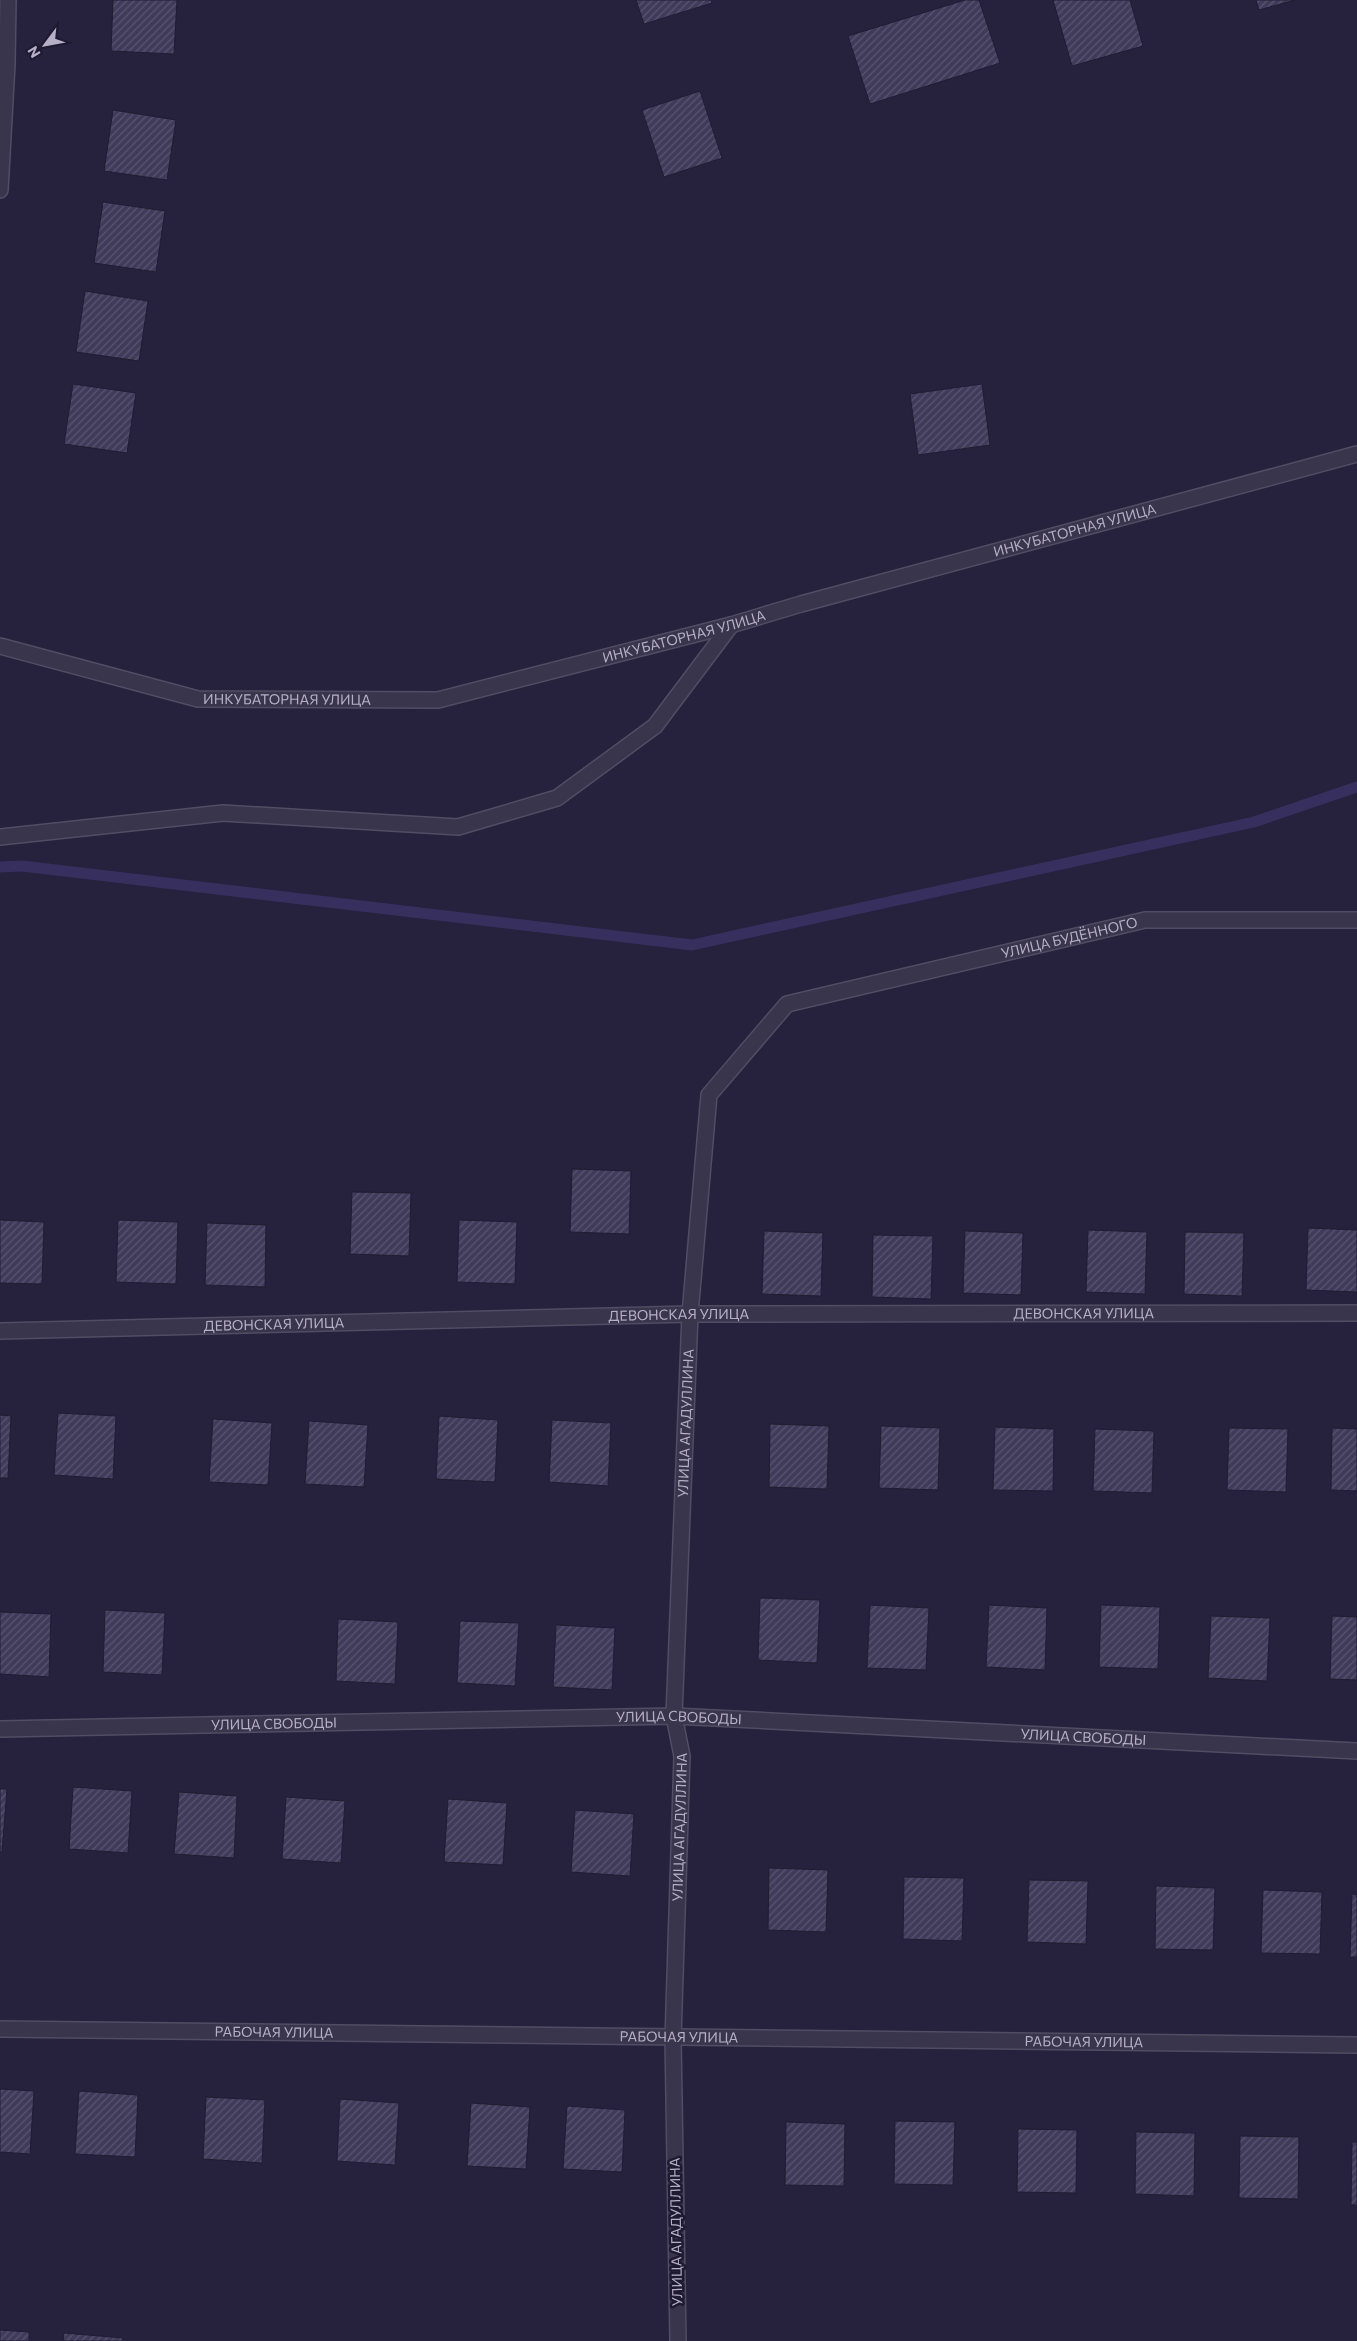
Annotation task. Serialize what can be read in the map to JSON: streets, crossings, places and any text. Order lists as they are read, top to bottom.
{
  "streets": {
    "street": [
      "ИНКУБАТОРНАЯ УЛИЦА",
      "УЛИЦА БУДЁННОГО",
      "ДЕВОНСКАЯ УЛИЦА",
      "УЛИЦА АГАДУЛЛИНА",
      "УЛИЦА СВОБОДЫ",
      "РАБОЧАЯ УЛИЦА"
    ]
  },
  "crossings": [
    ["УЛИЦА БУДЁННОГО", "УЛИЦА АГАДУЛЛИНА"],
    ["ДЕВОНСКАЯ УЛИЦА", "УЛИЦА АГАДУЛЛИНА"],
    ["УЛИЦА АГАДУЛЛИНА", "УЛИЦА СВОБОДЫ"],
    ["УЛИЦА АГАДУЛЛИНА", "РАБОЧАЯ УЛИЦА"]
  ],
  "north": "bottom left"
}
